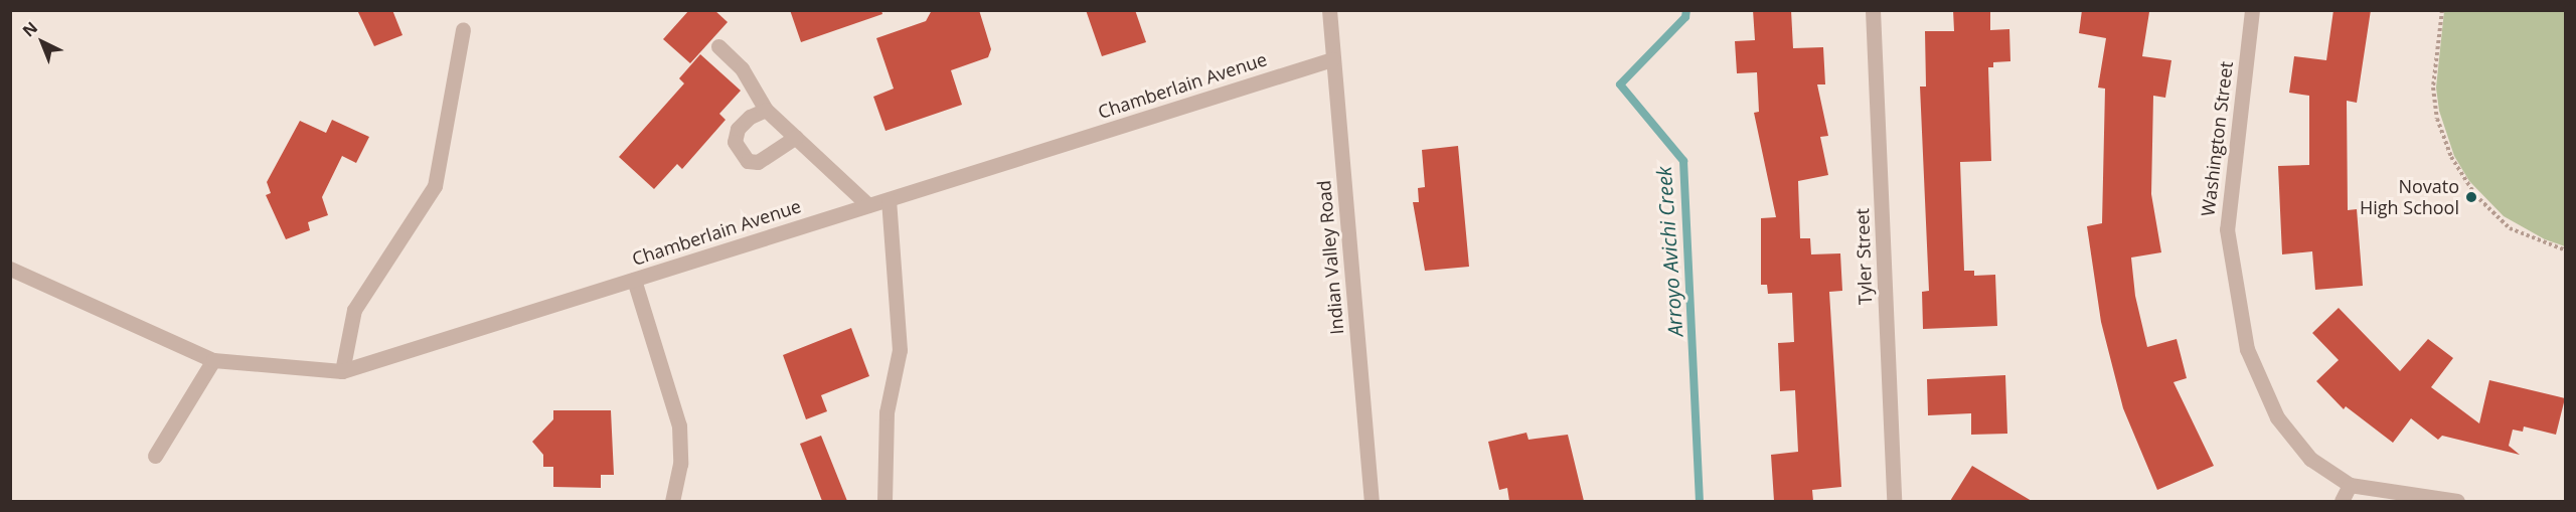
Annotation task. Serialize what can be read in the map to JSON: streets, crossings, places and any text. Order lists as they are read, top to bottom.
{
  "streets": {
    "street": [
      "Chamberlain Avenue",
      "Washington Street",
      "Tyler Street",
      "Indian Valley Road"
    ]
  },
  "crossings": [
    ["Chamberlain Avenue", "Indian Valley Road"]
  ],
  "water": ["Arroyo Avichi Creek"],
  "places": ["Novato High School"],
  "north": "top left"
}
